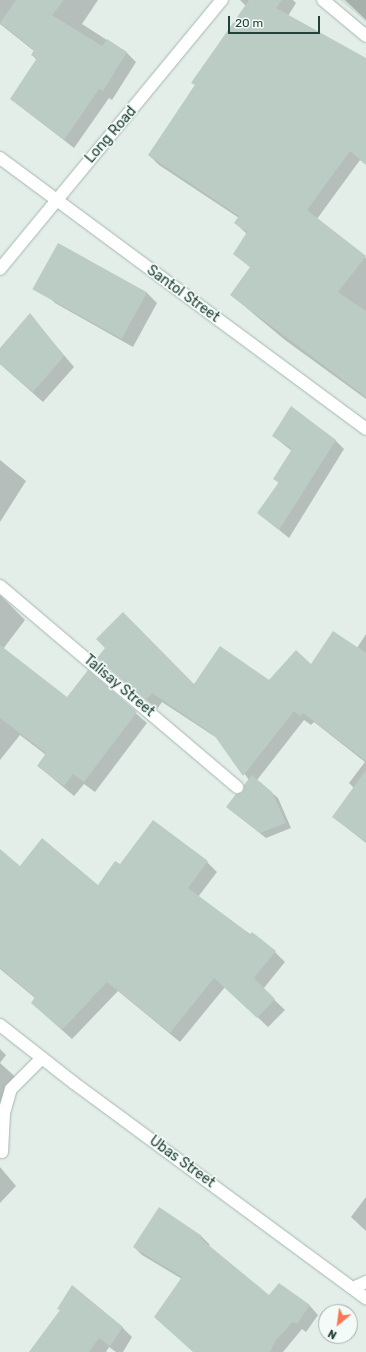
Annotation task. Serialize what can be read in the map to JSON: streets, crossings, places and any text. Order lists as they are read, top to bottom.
{
  "streets": {
    "street": [
      "Long Road",
      "Santol Street",
      "Talisay Street",
      "Ubas Street"
    ]
  },
  "crossings": [
    ["Long Road", "Santol Street"]
  ],
  "scale_bar": "20 m",
  "north": "bottom left"
}
